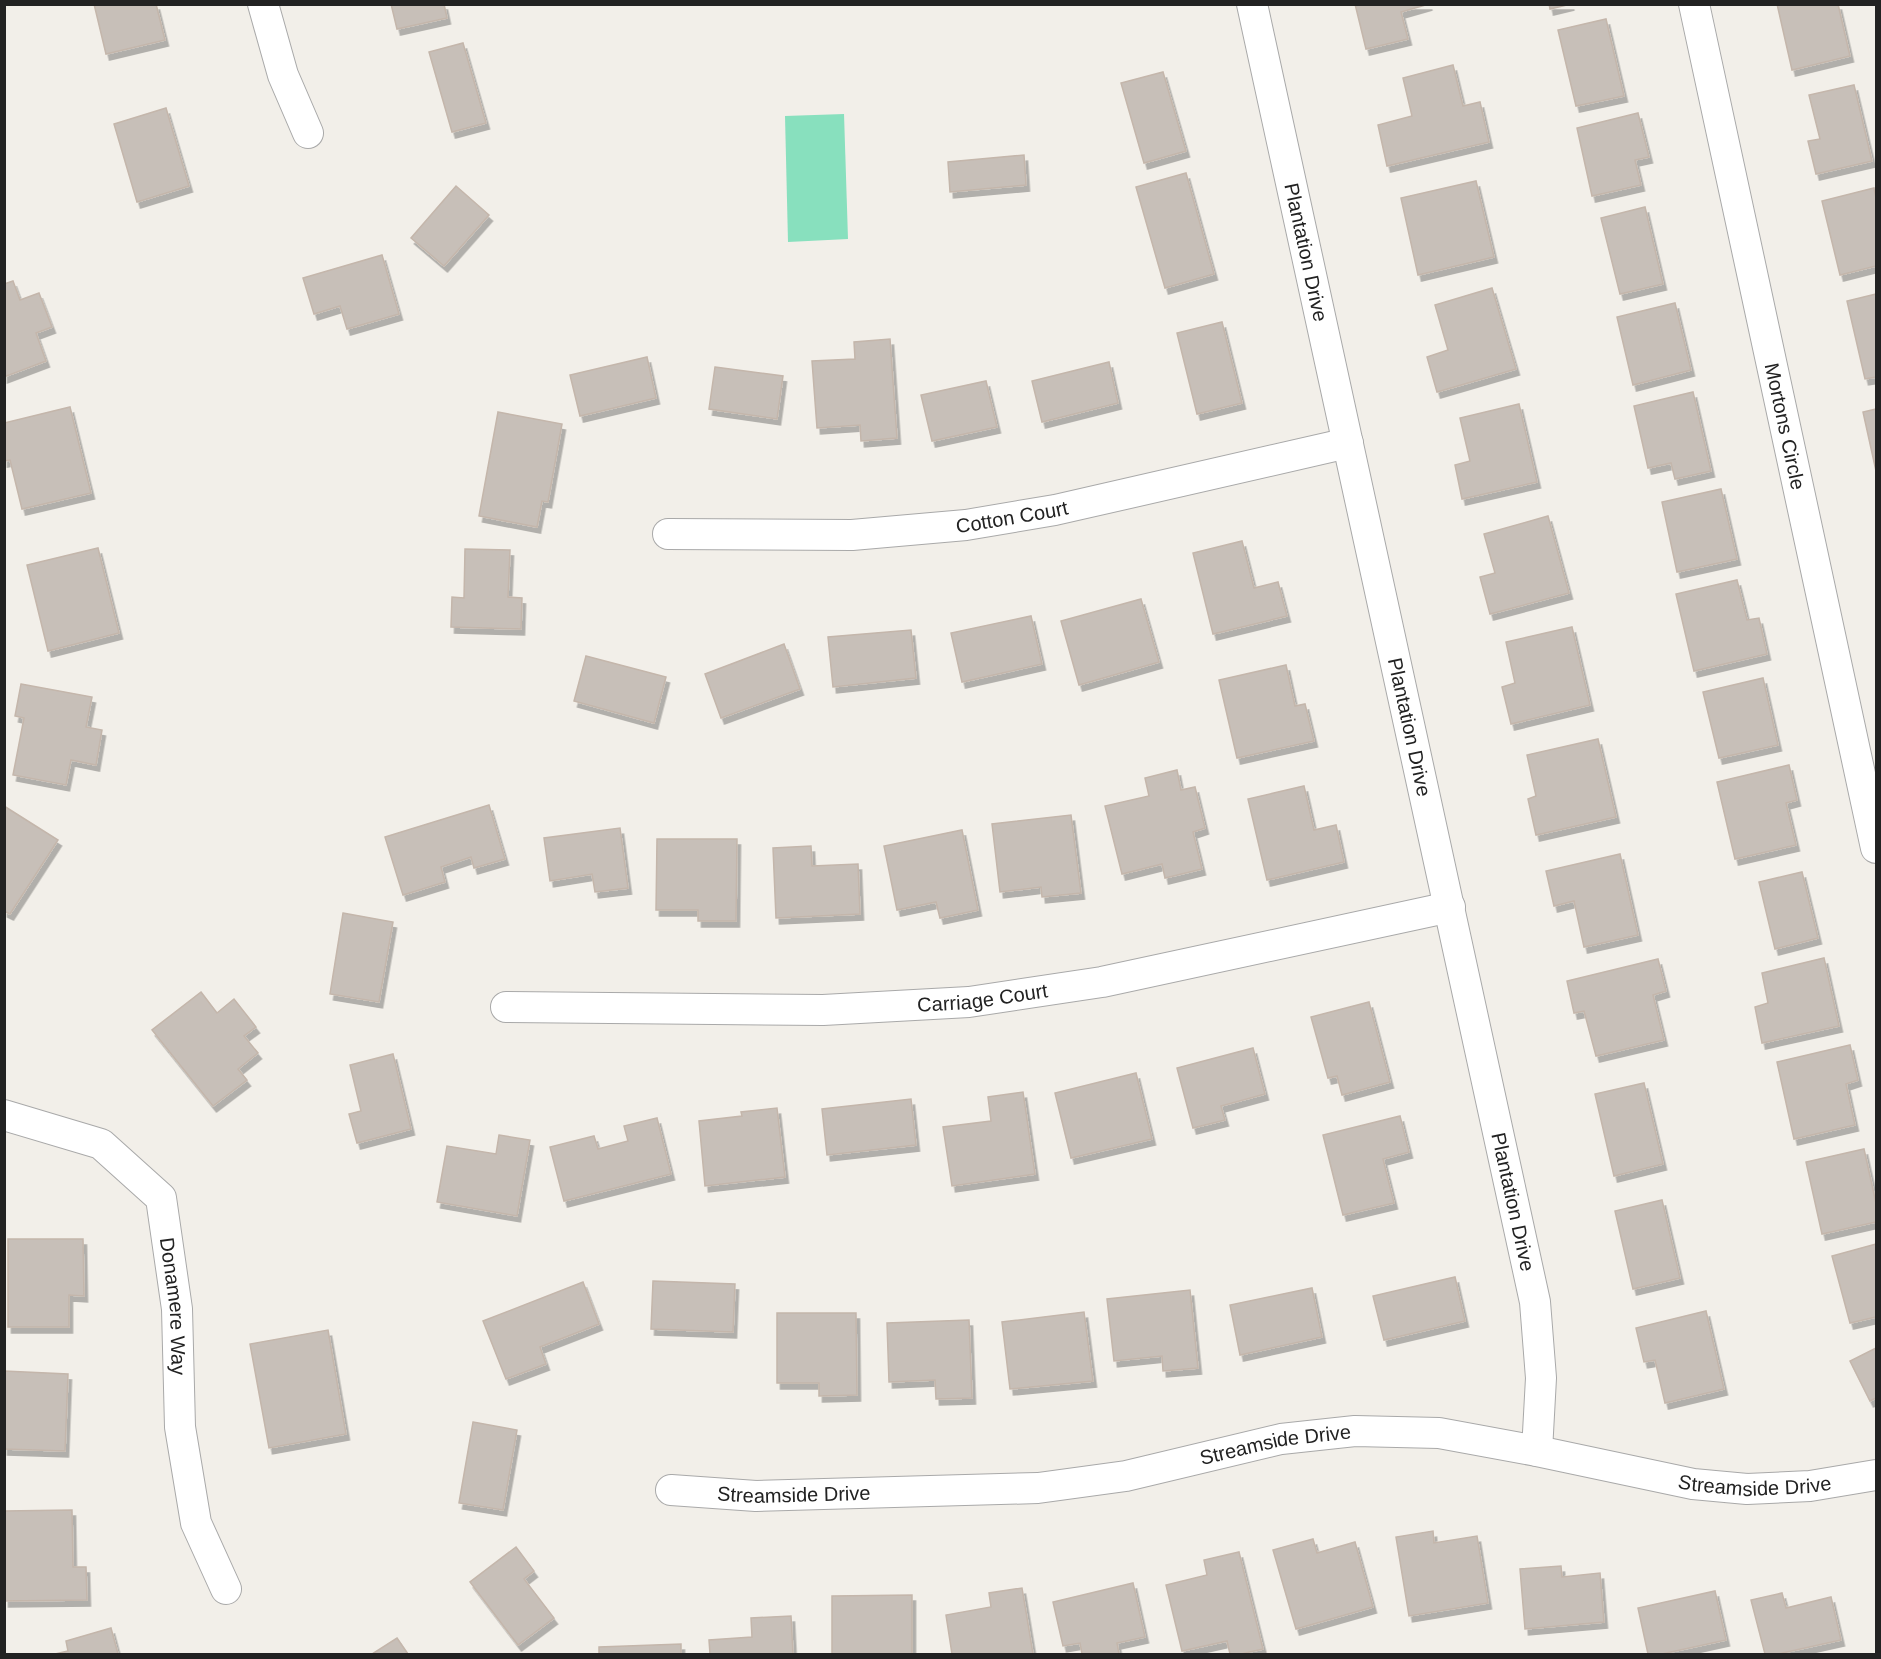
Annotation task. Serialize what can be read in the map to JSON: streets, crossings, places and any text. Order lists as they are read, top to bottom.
{
  "streets": {
    "street": [
      "Plantation Drive",
      "Mortons Circle",
      "Cotton Court",
      "Carriage Court",
      "Donamere Way",
      "Streamside Drive"
    ]
  },
  "crossings": [
    ["Plantation Drive", "Cotton Court"],
    ["Plantation Drive", "Carriage Court"],
    ["Plantation Drive", "Streamside Drive"]
  ]
}
